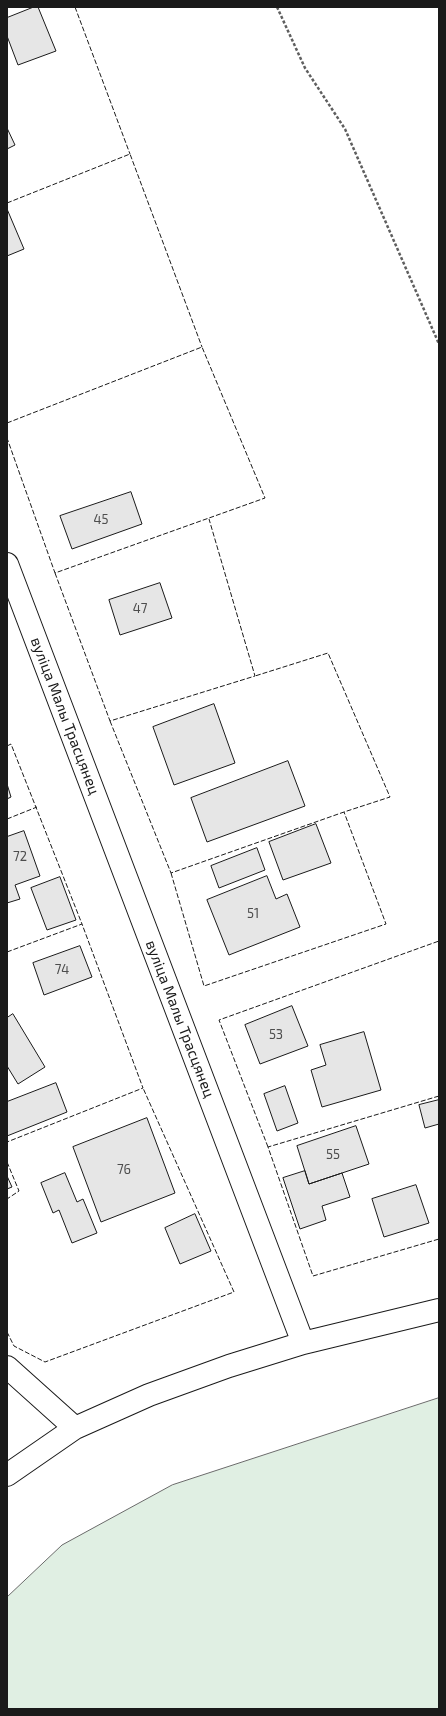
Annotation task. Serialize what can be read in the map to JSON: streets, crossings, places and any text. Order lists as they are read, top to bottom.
{
  "streets": {
    "street": ["вуліца Малы Трасцянец"]
  },
  "house_numbers": [
    "45",
    "47",
    "72",
    "51",
    "74",
    "53",
    "55",
    "76"
  ]
}
